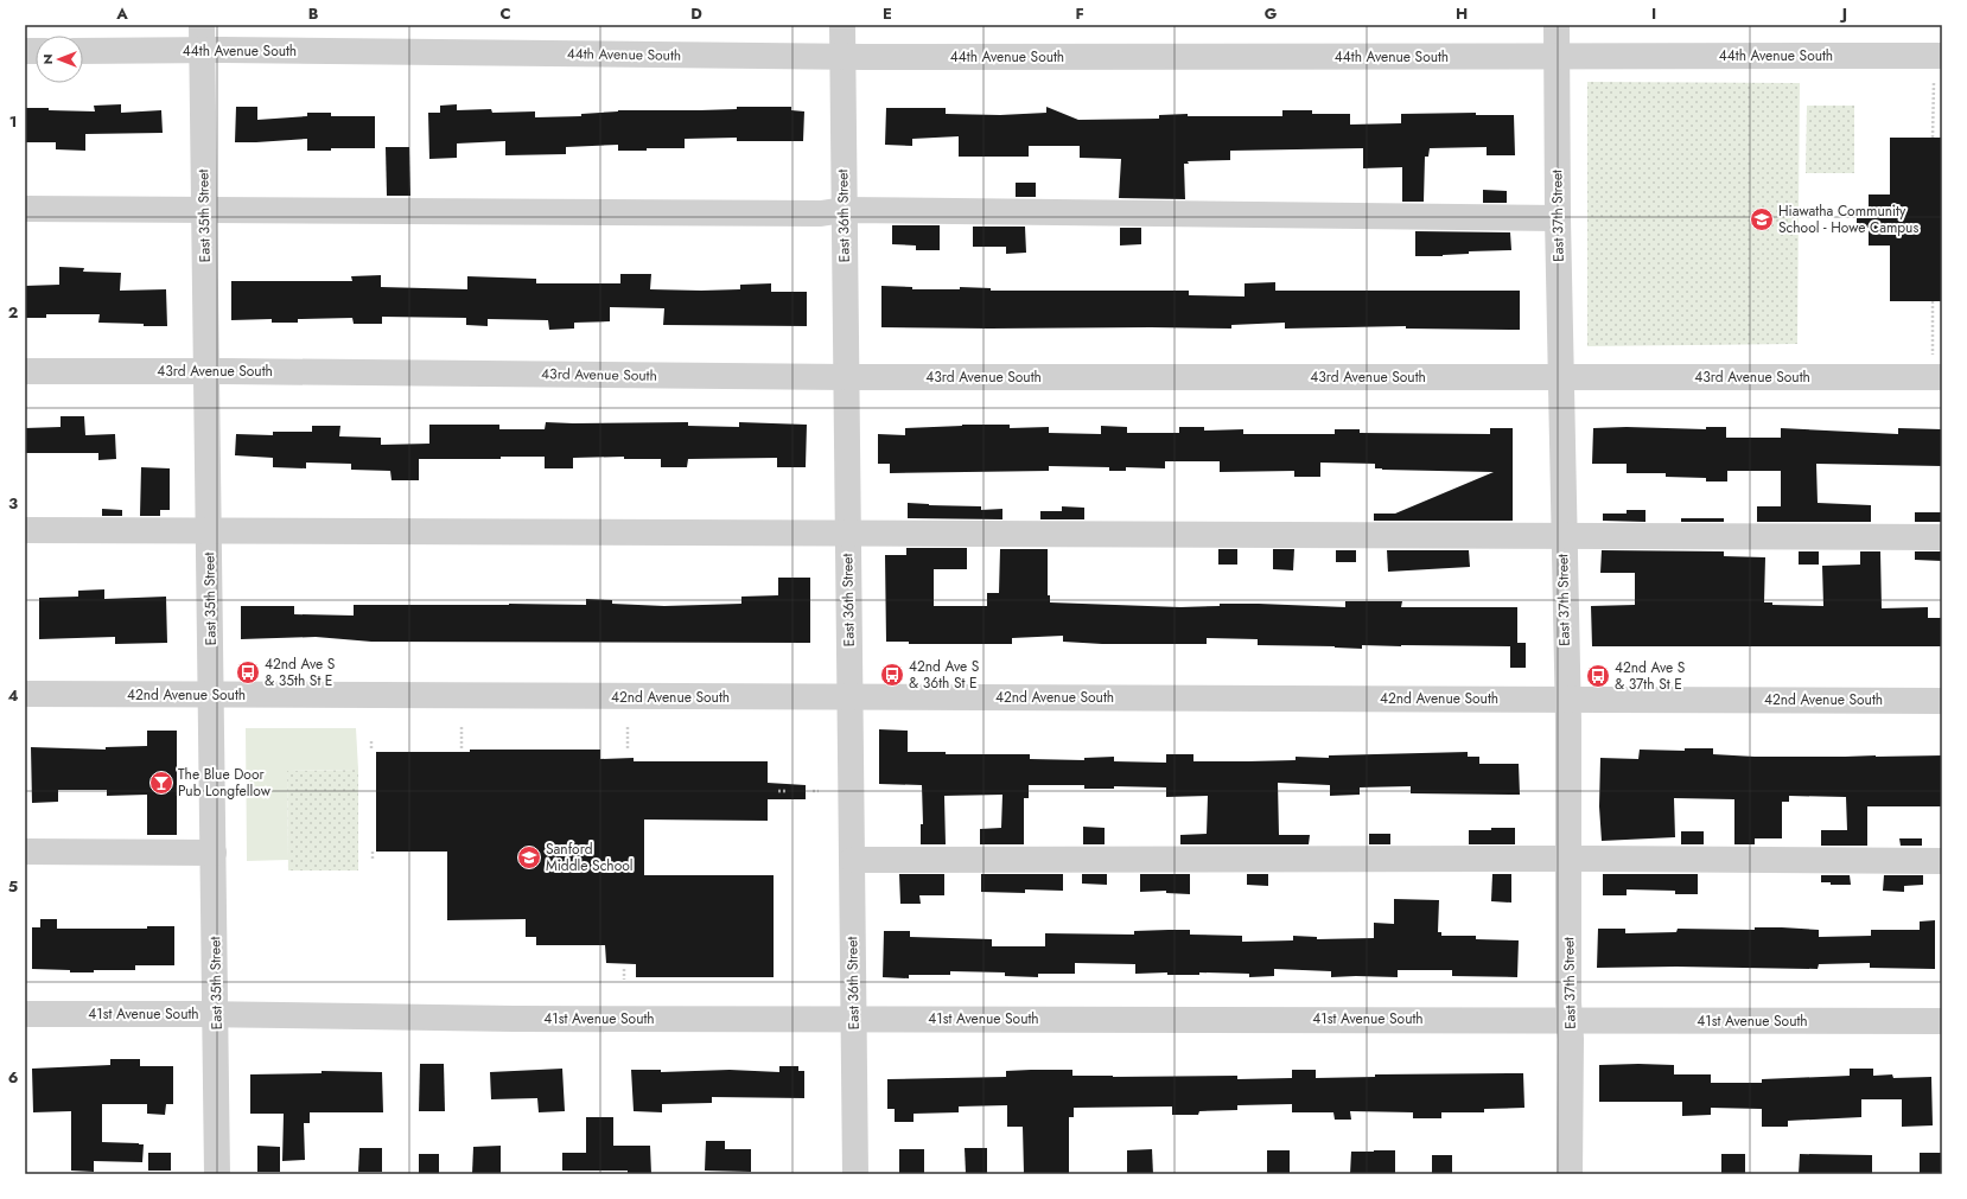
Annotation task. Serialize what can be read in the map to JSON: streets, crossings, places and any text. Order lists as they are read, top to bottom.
{
  "streets": {
    "street": [
      "44th Avenue South",
      "East 35th Street",
      "East 36th Street",
      "East 37th Street",
      "43rd Avenue South",
      "42nd Avenue South",
      "41st Avenue South"
    ]
  },
  "crossings": [
    ["44th Avenue South", "East 35th Street"],
    ["44th Avenue South", "East 36th Street"],
    ["44th Avenue South", "East 37th Street"],
    ["East 35th Street", "43rd Avenue South"],
    ["East 35th Street", "42nd Avenue South"],
    ["East 35th Street", "41st Avenue South"],
    ["East 36th Street", "43rd Avenue South"],
    ["East 36th Street", "42nd Avenue South"],
    ["East 36th Street", "41st Avenue South"],
    ["East 37th Street", "43rd Avenue South"],
    ["East 37th Street", "42nd Avenue South"],
    ["East 37th Street", "41st Avenue South"]
  ],
  "places": {
    "school or university": ["Hiawatha Community School - Howe Campus", "Sanford Middle School"],
    "bus stop": ["42nd Ave S & 35th St E", "42nd Ave S & 36th St E", "42nd Ave S & 37th St E"],
    "bar": ["The Blue Door Pub Longfellow"]
  },
  "north": "left",
  "grid": {
    "columns": [
      "A",
      "B",
      "C",
      "D",
      "E",
      "F",
      "G",
      "H",
      "I",
      "J"
    ],
    "rows": [
      "1",
      "2",
      "3",
      "4",
      "5",
      "6"
    ]
  }
}
